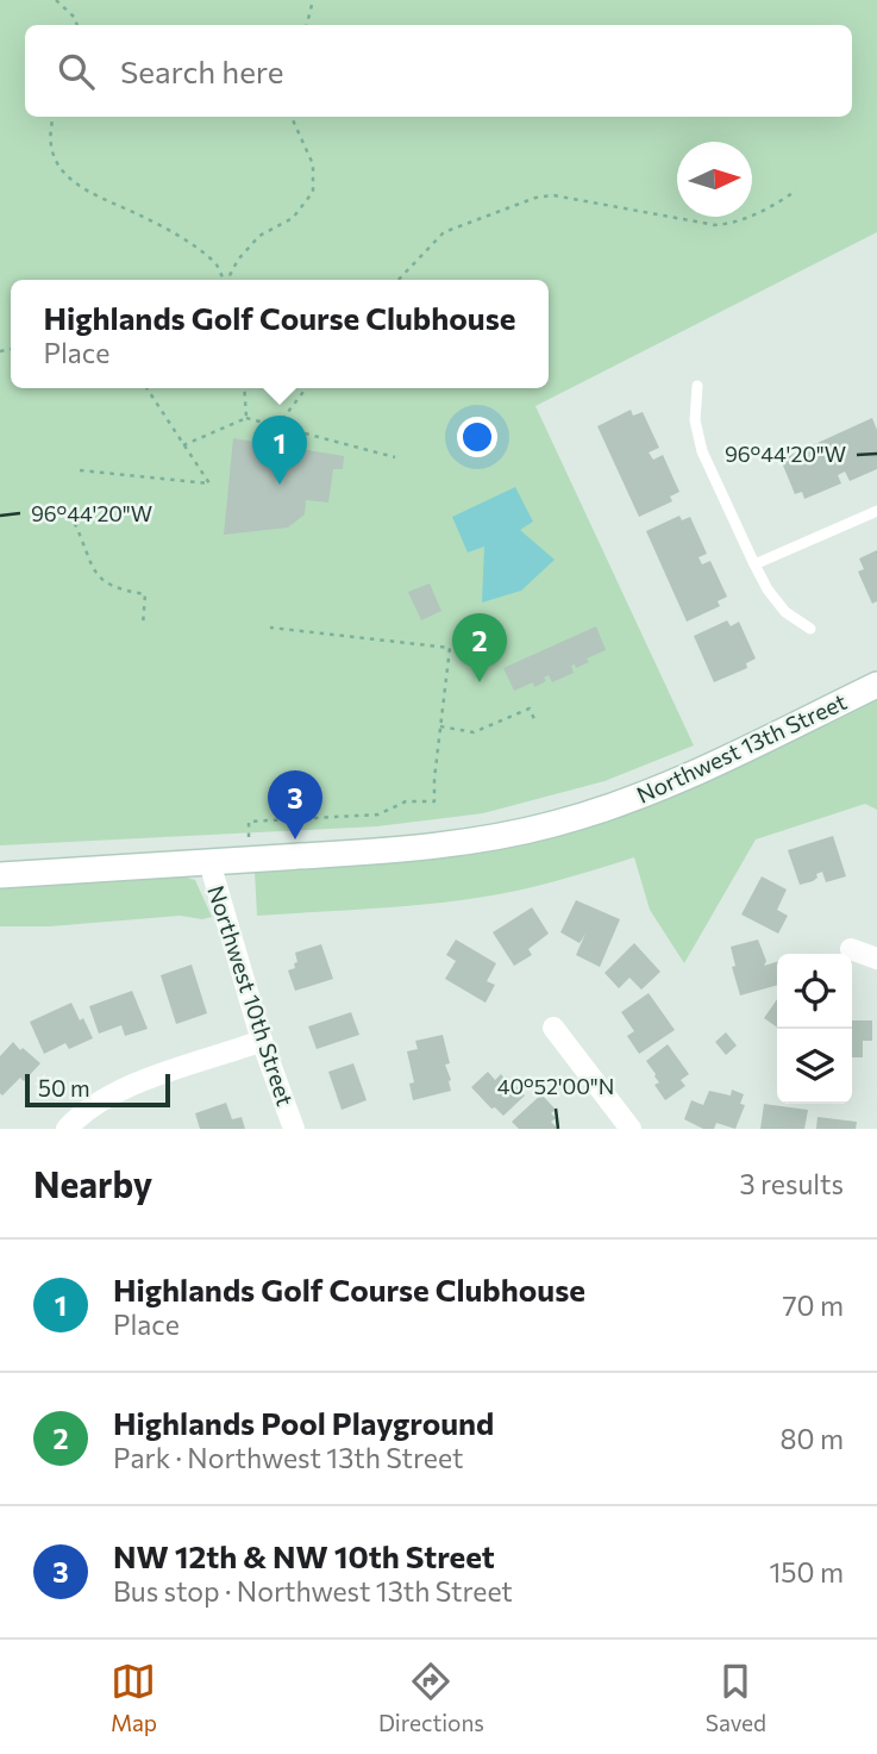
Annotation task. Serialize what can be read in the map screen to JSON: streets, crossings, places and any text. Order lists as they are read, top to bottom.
{
  "streets": {
    "main road": ["Northwest 13th Street"],
    "street": ["Northwest 10th Street"]
  },
  "crossings": [
    ["Northwest 13th Street", "Northwest 10th Street"]
  ],
  "scale_bar": "50 m",
  "north": "right",
  "page": {
    "search": "Search here",
    "popup": ["Highlands Golf Course Clubhouse", "Place"],
    "pins": ["1", "2", "3"],
    "scale": "50 m",
    "heading": ["Nearby", "3 results"],
    "list": [
      {
        "mark": "1",
        "name": "Highlands Golf Course Clubhouse",
        "note": "Place",
        "value": "70 m"
      },
      {
        "mark": "2",
        "name": "Highlands Pool Playground",
        "note": "Park · Northwest 13th Street",
        "value": "80 m"
      },
      {
        "mark": "3",
        "name": "NW 12th & NW 10th Street",
        "note": "Bus stop · Northwest 13th Street",
        "value": "150 m"
      }
    ],
    "nav": ["Map", "Directions", "Saved"]
  },
  "coordinates": ["96°44'20\"W", "40°52'00\"N"]
}
